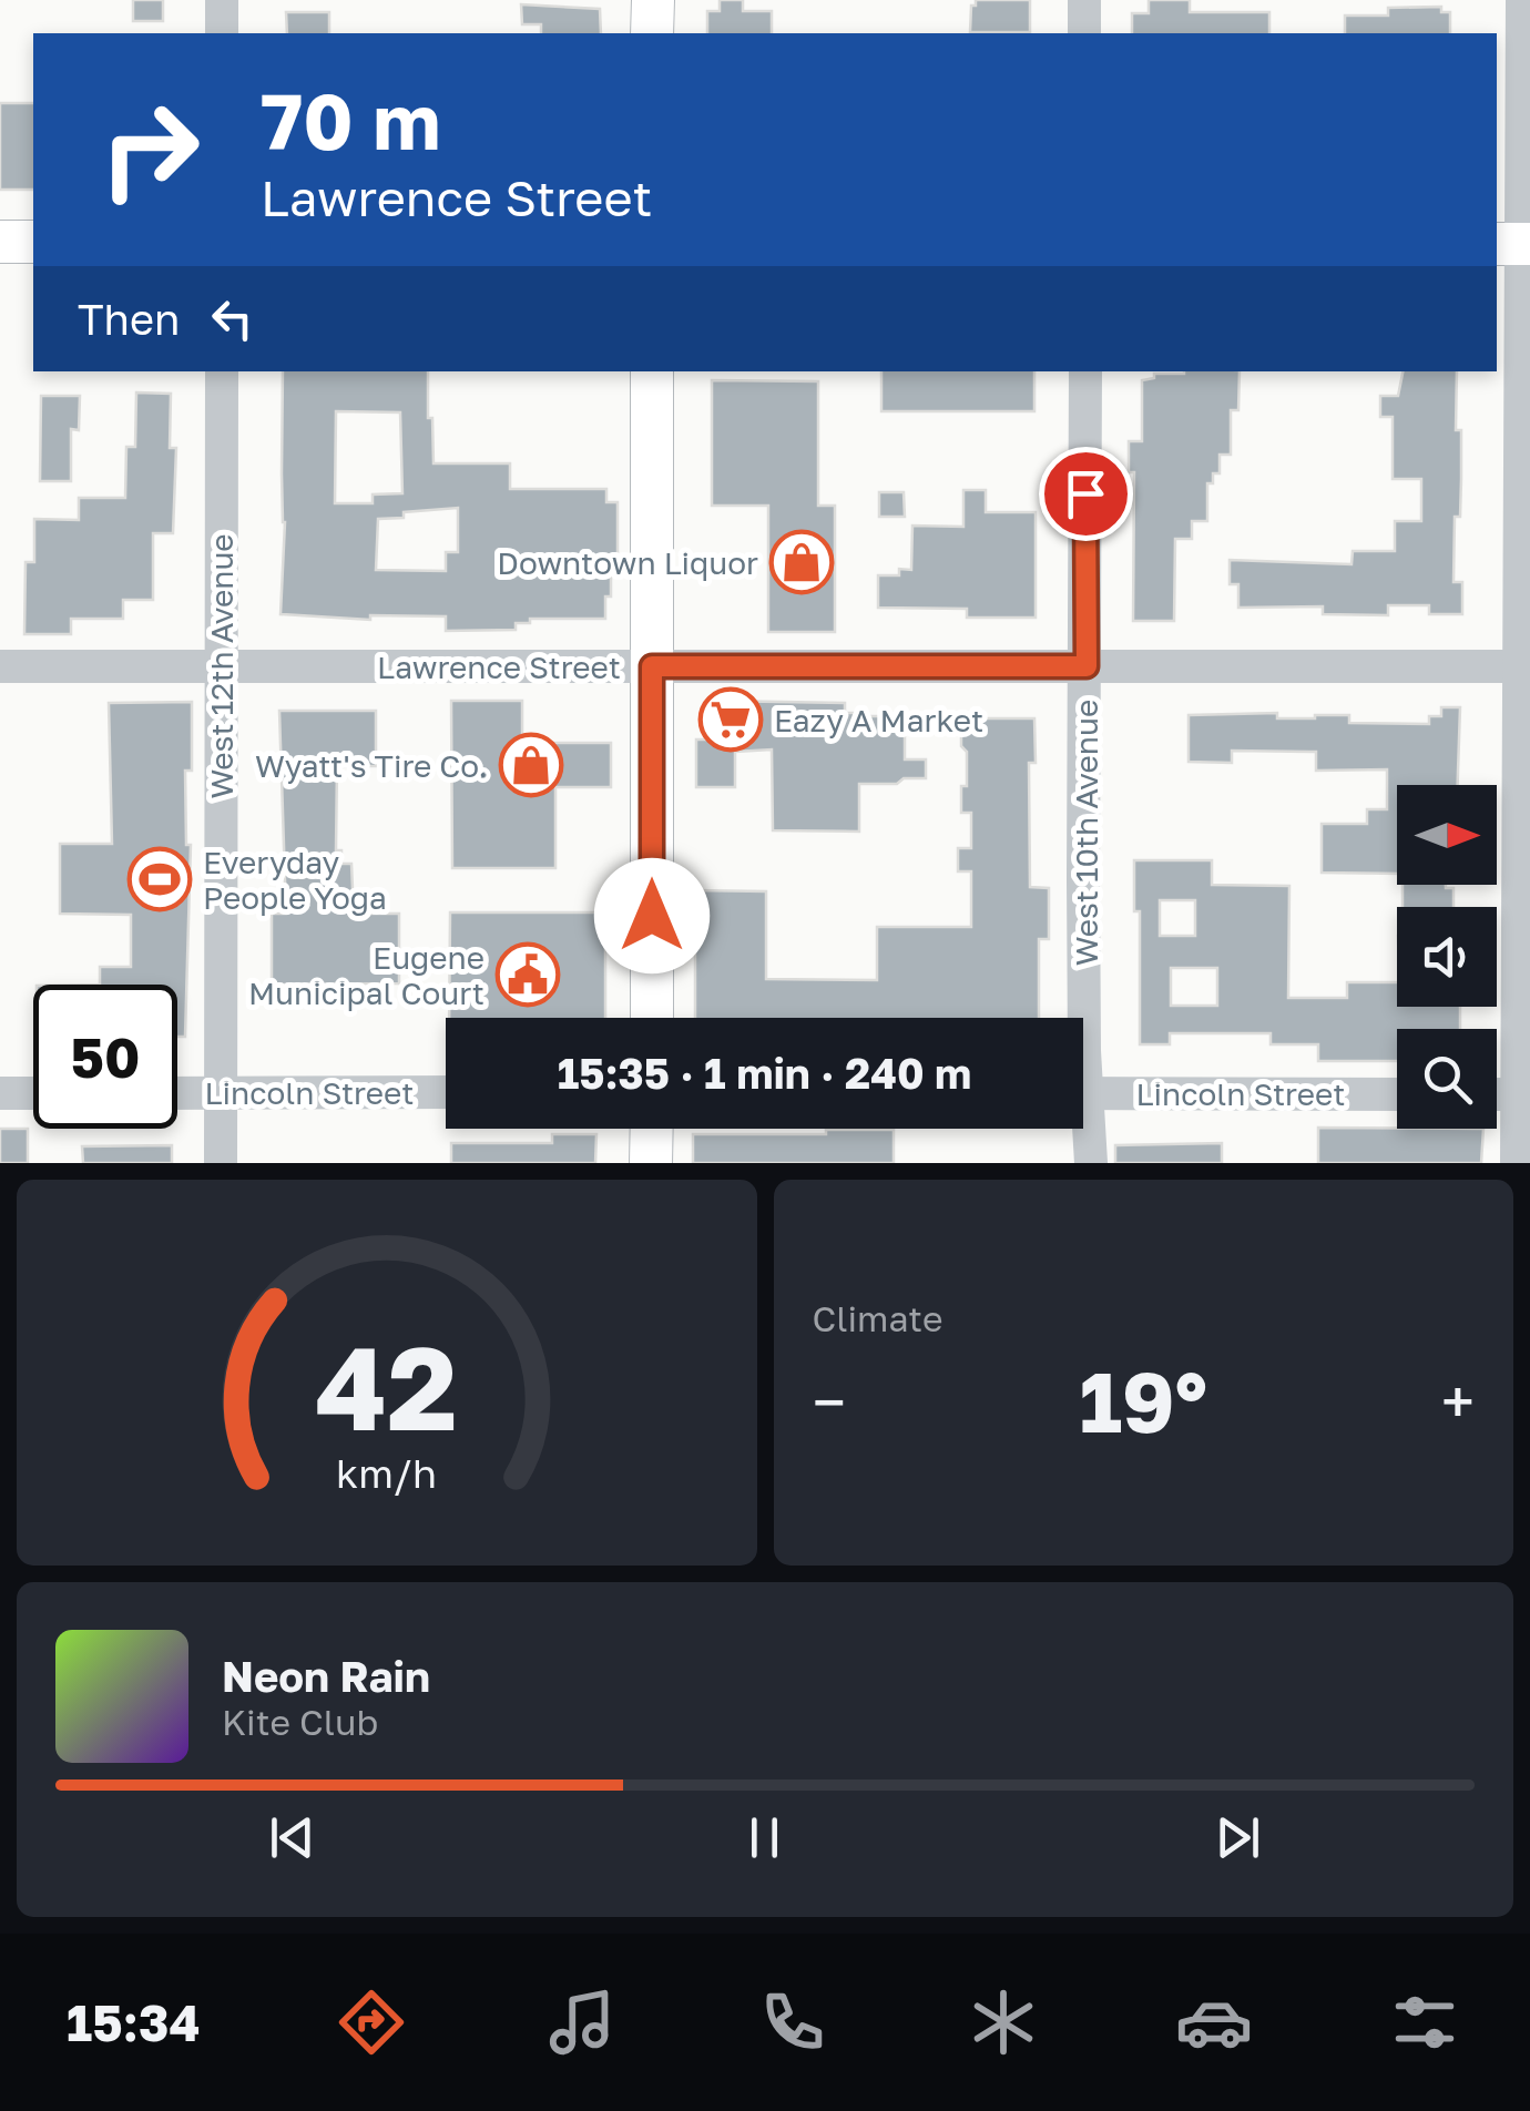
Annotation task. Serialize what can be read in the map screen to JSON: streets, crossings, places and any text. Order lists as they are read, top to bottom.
{
  "streets": {
    "street": [
      "West 12th Avenue",
      "Lawrence Street",
      "West 10th Avenue",
      "Lincoln Street"
    ]
  },
  "crossings": [
    ["West 12th Avenue", "Lawrence Street"],
    ["West 12th Avenue", "Lincoln Street"],
    ["Lawrence Street", "West 10th Avenue"]
  ],
  "places": {
    "shop": ["Downtown Liquor", "Wyatt's Tire Co."],
    "supermarket": ["Eazy A Market"],
    "sports": ["Everyday People Yoga"],
    "public building": ["Eugene Municipal Court"]
  },
  "north": "right",
  "page": {
    "turn": ["70 m", "Lawrence Street"],
    "then": "Then",
    "limit": "50",
    "trip": "15:35 · 1 min · 240 m",
    "tile": "Climate",
    "heat": ["−", "19°", "+"],
    "song": ["Neon Rain", "Kite Club"],
    "tabs": "15:34",
    "gauge": ["42", "km/h"]
  }
}
